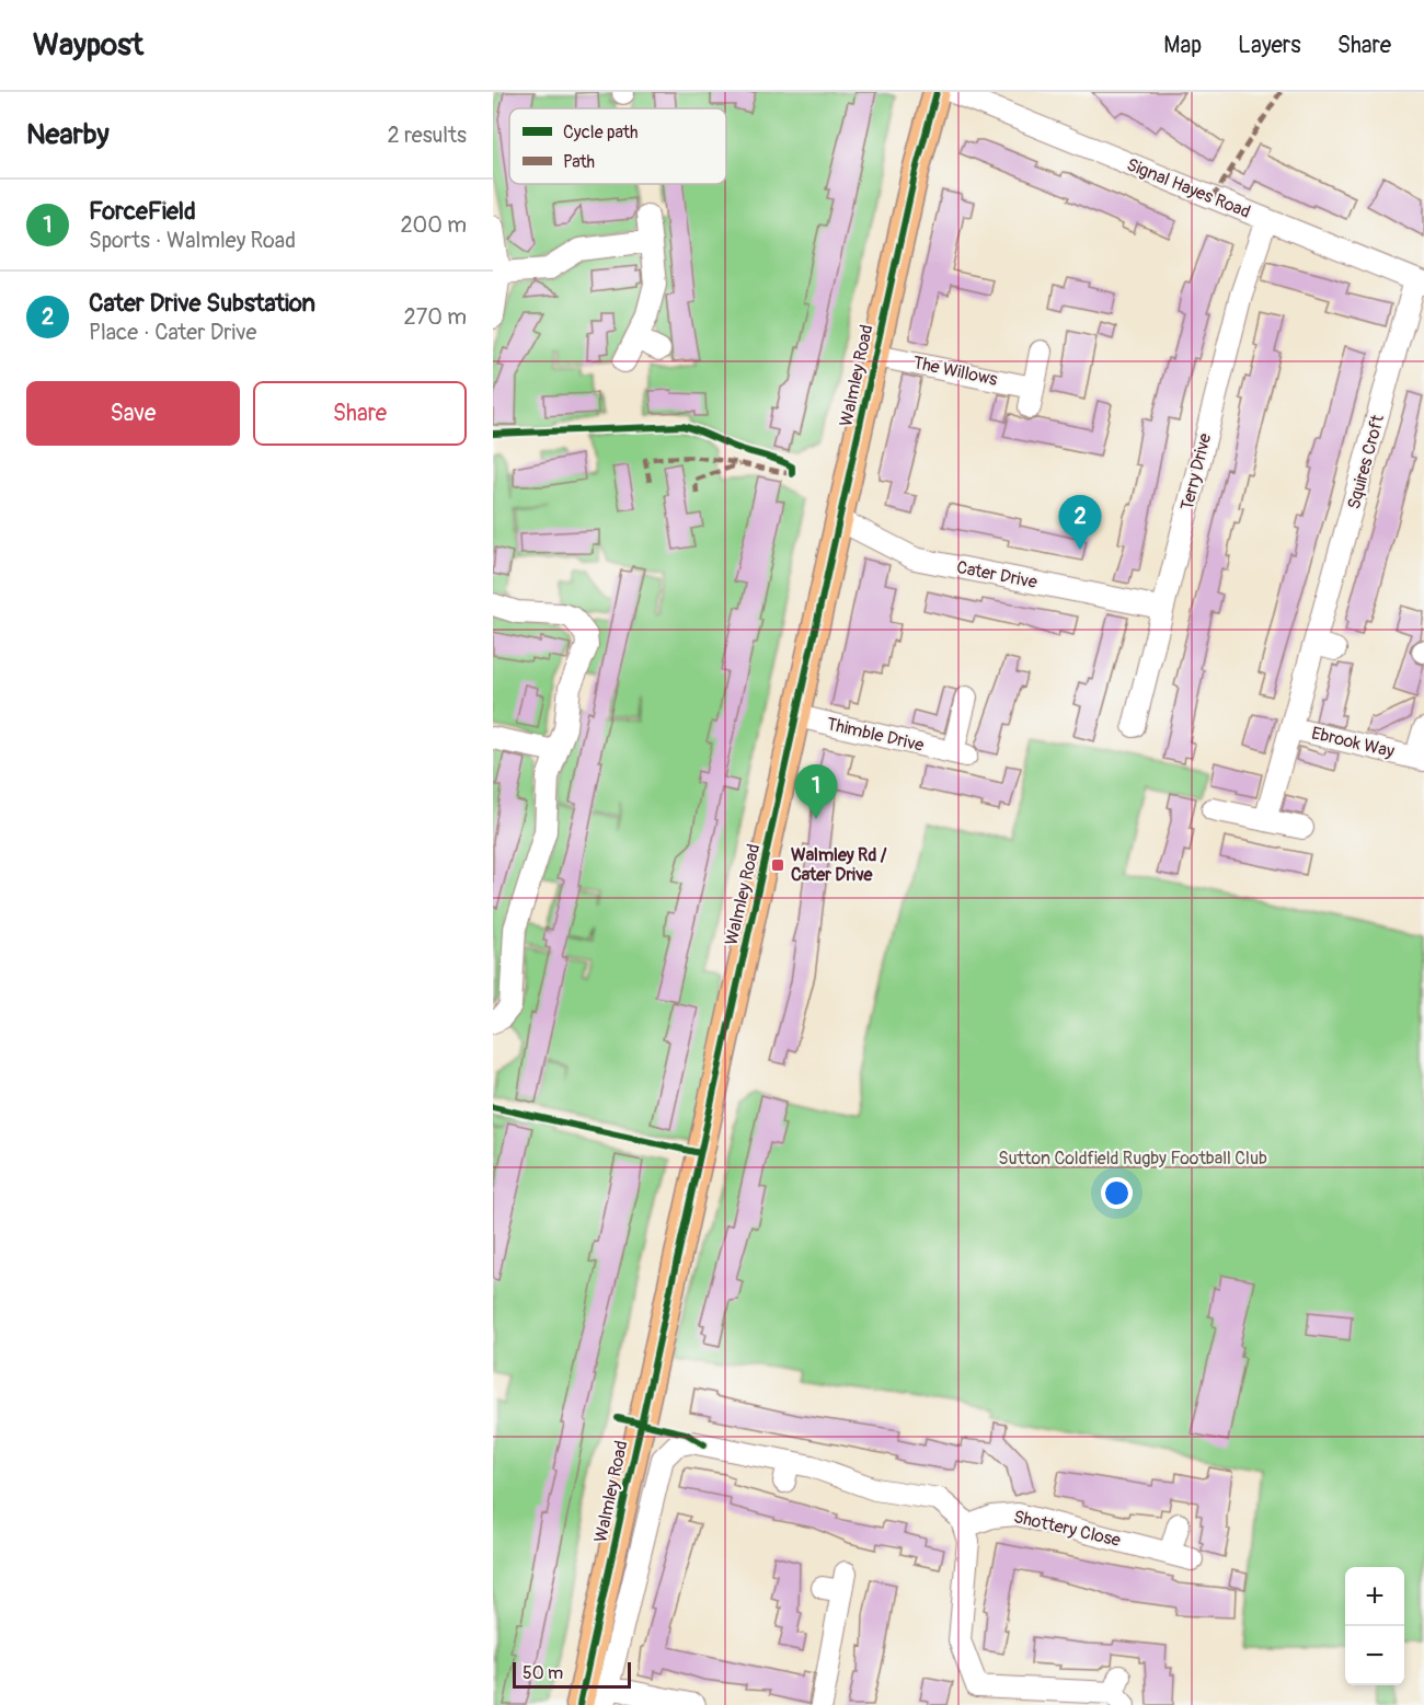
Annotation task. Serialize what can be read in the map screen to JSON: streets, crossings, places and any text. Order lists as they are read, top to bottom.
{
  "streets": {
    "main road": ["Walmley Road"],
    "street": [
      "Signal Hayes Road",
      "The Willows",
      "Squires Croft",
      "Terry Drive",
      "Cater Drive",
      "Thimble Drive",
      "Ebrook Way",
      "Shottery Close"
    ]
  },
  "crossings": [
    ["Signal Hayes Road", "Squires Croft"],
    ["Signal Hayes Road", "Terry Drive"],
    ["The Willows", "Walmley Road"],
    ["Walmley Road", "Cater Drive"],
    ["Walmley Road", "Thimble Drive"],
    ["Squires Croft", "Ebrook Way"],
    ["Terry Drive", "Cater Drive"]
  ],
  "parks": ["Sutton Coldfield Rugby Football Club"],
  "places": {
    "transit": ["Walmley Rd / Cater Drive"]
  },
  "legend": ["Cycle path", "Path"],
  "scale_bar": "50 m",
  "page": {
    "header": "Waypost",
    "nav": ["Map", "Layers", "Share"],
    "heading": ["Nearby", "2 results"],
    "list": [
      {
        "mark": "1",
        "name": "ForceField",
        "note": "Sports · Walmley Road",
        "value": "200 m"
      },
      {
        "mark": "2",
        "name": "Cater Drive Substation",
        "note": "Place · Cater Drive",
        "value": "270 m"
      }
    ],
    "buttons": ["Save", "Share"],
    "pins": ["2", "1"],
    "map_buttons": ["+", "−"],
    "scale": "50 m"
  }
}
